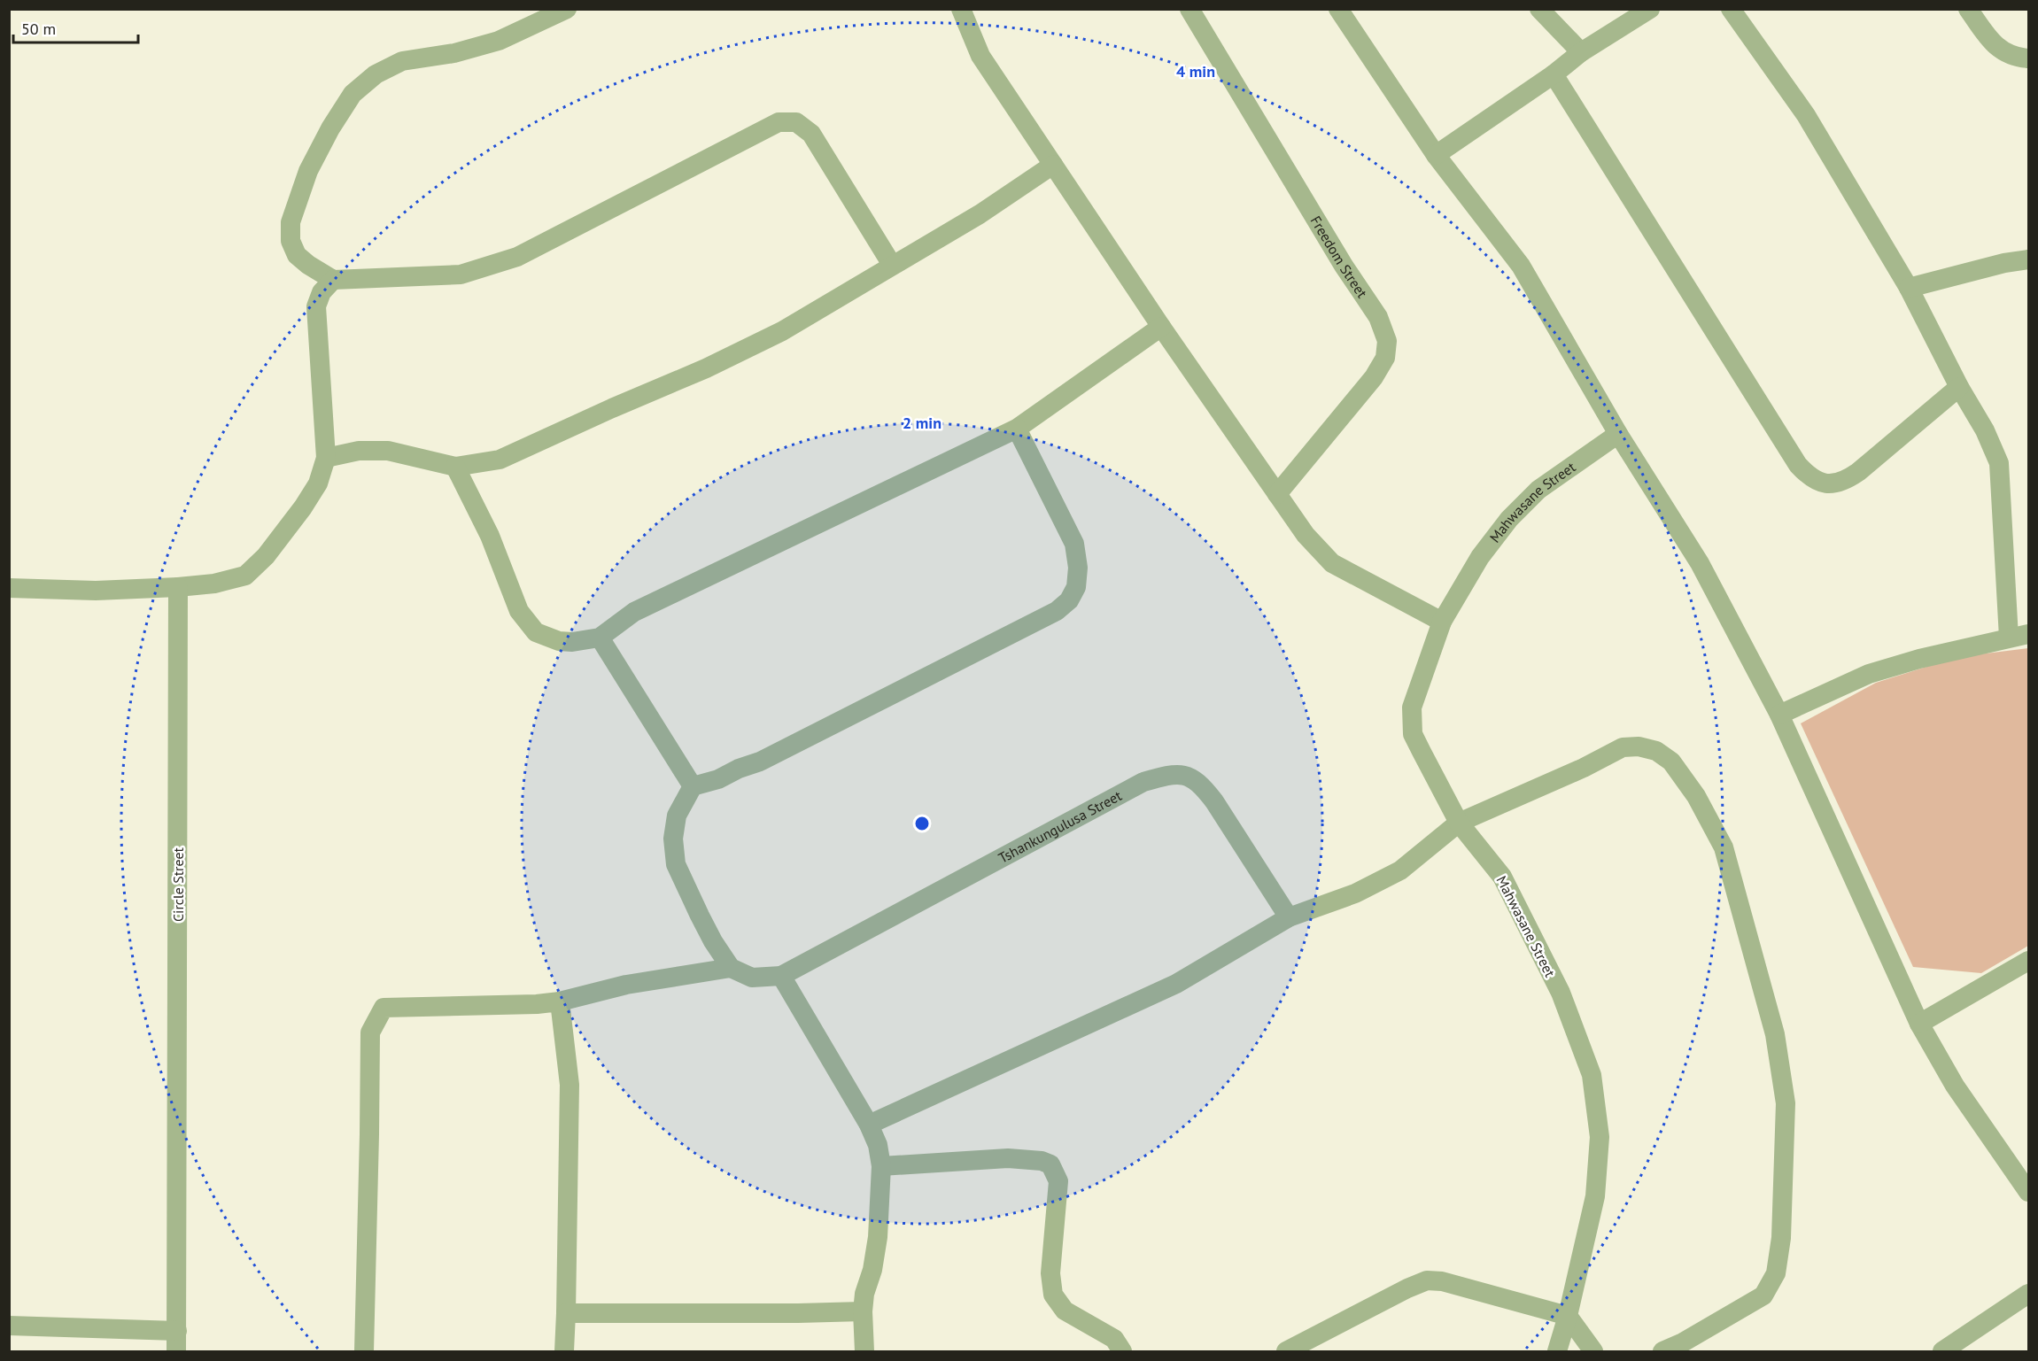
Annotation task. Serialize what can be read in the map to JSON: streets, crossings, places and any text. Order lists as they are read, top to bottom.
{
  "streets": {
    "street": [
      "Freedom Street",
      "Mahwasane Street",
      "Tshankungulusa Street",
      "Circle Street"
    ]
  },
  "scale_bar": "50 m",
  "rings": ["4 min", "2 min"]
}
